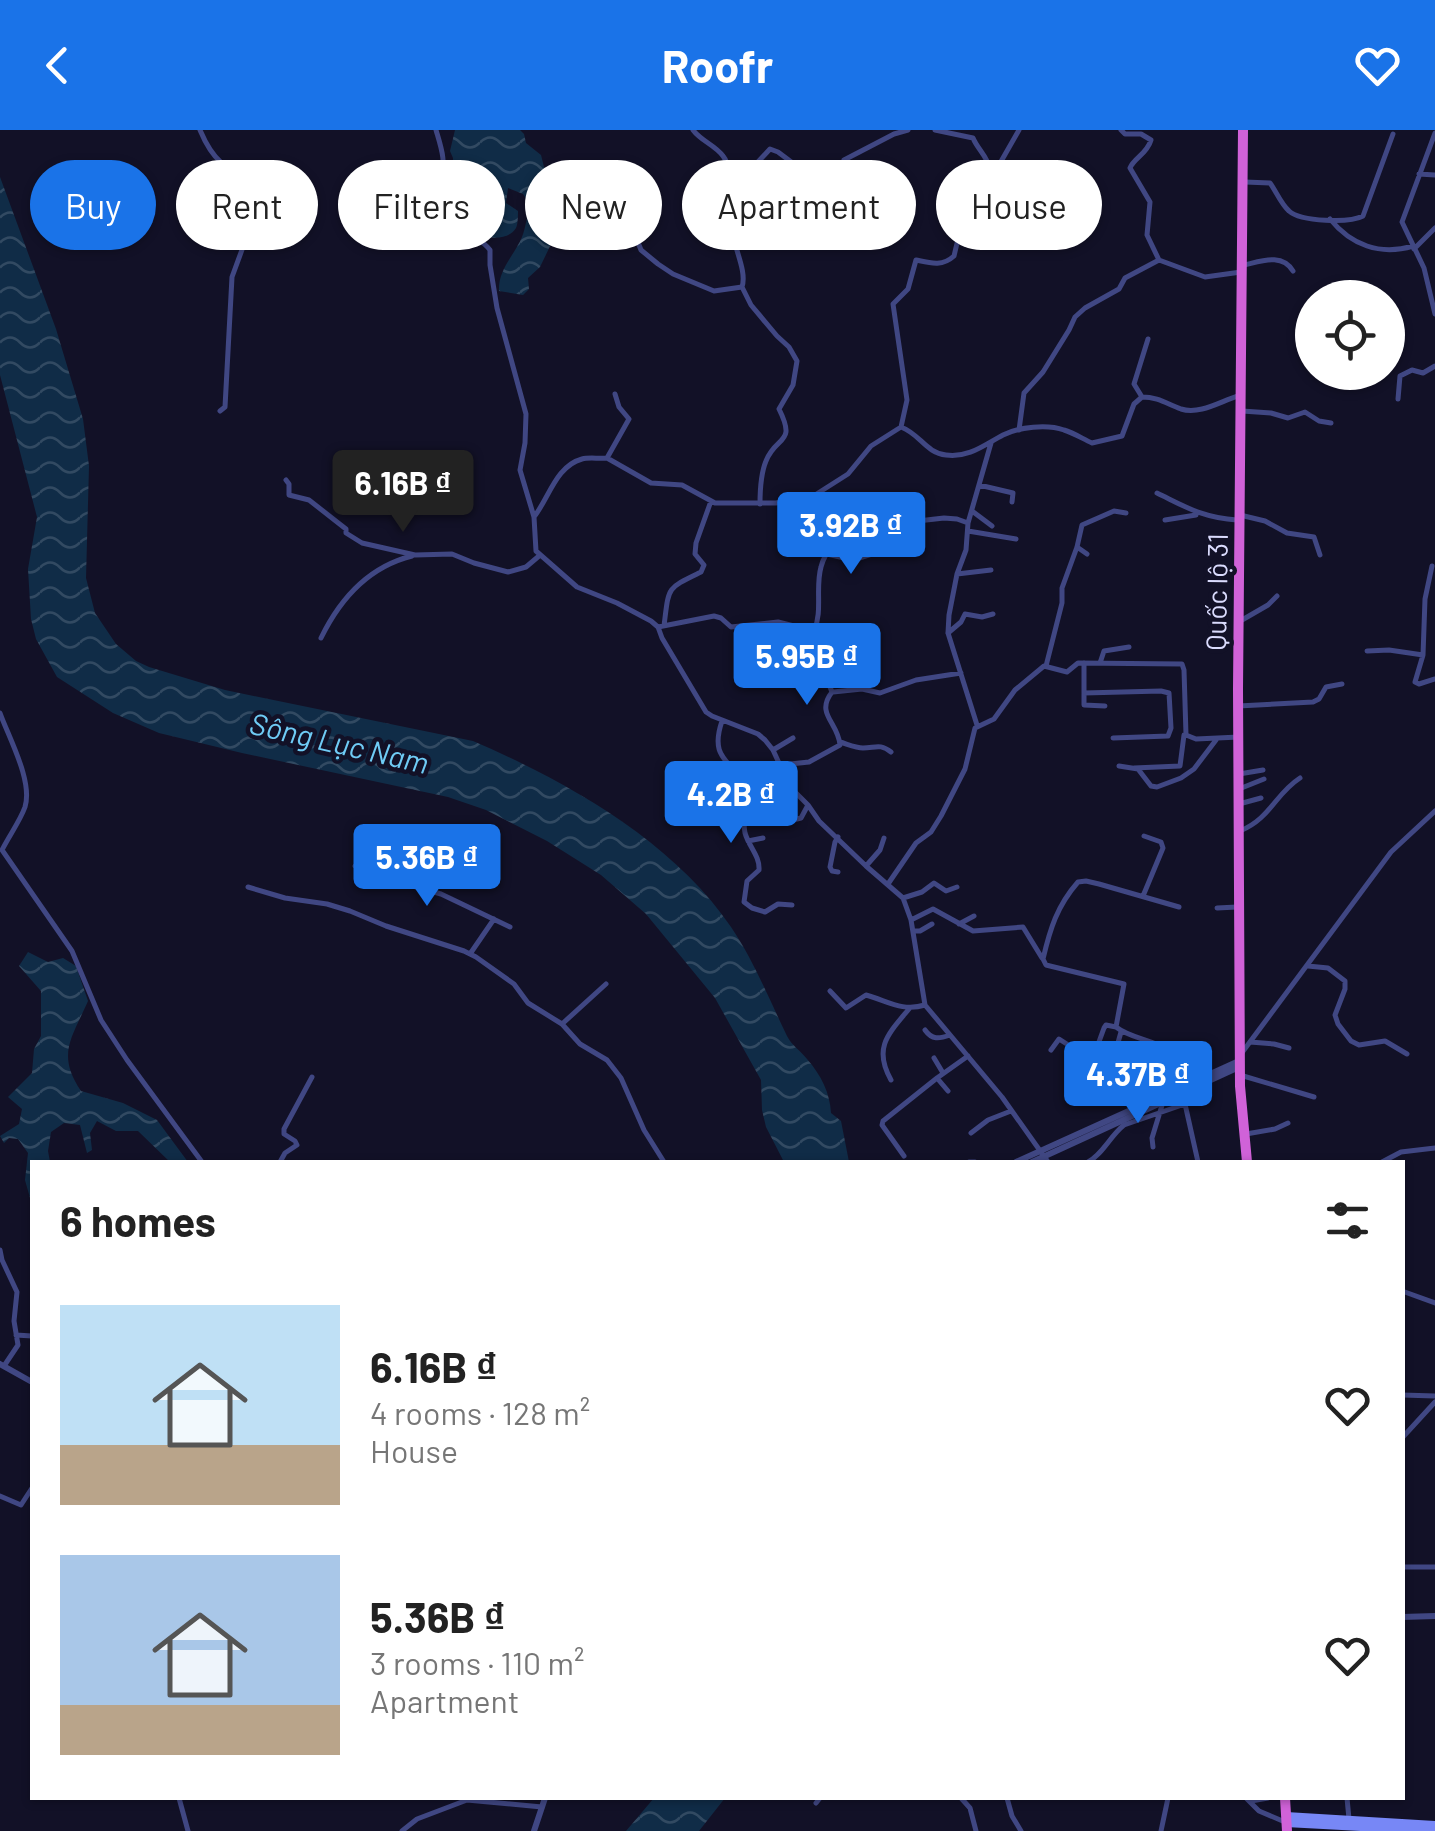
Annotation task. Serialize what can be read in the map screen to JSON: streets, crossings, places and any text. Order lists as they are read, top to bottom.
{
  "streets": {
    "highway": ["Quốc lộ 31"]
  },
  "water": ["Sông Lục Nam"],
  "page": {
    "header": "Roofr",
    "chip": [
      "Buy",
      "Rent",
      "Filters",
      "New",
      "Apartment",
      "House"
    ],
    "price": [
      "6.16B ₫",
      "3.92B ₫",
      "5.95B ₫",
      "4.2B ₫",
      "5.36B ₫",
      "4.37B ₫"
    ],
    "heading": "6 homes",
    "list": [
      {
        "name": "6.16B ₫",
        "note": "4 rooms · 128 m² · House"
      },
      {
        "name": "5.36B ₫",
        "note": "3 rooms · 110 m² · Apartment"
      }
    ]
  }
}
